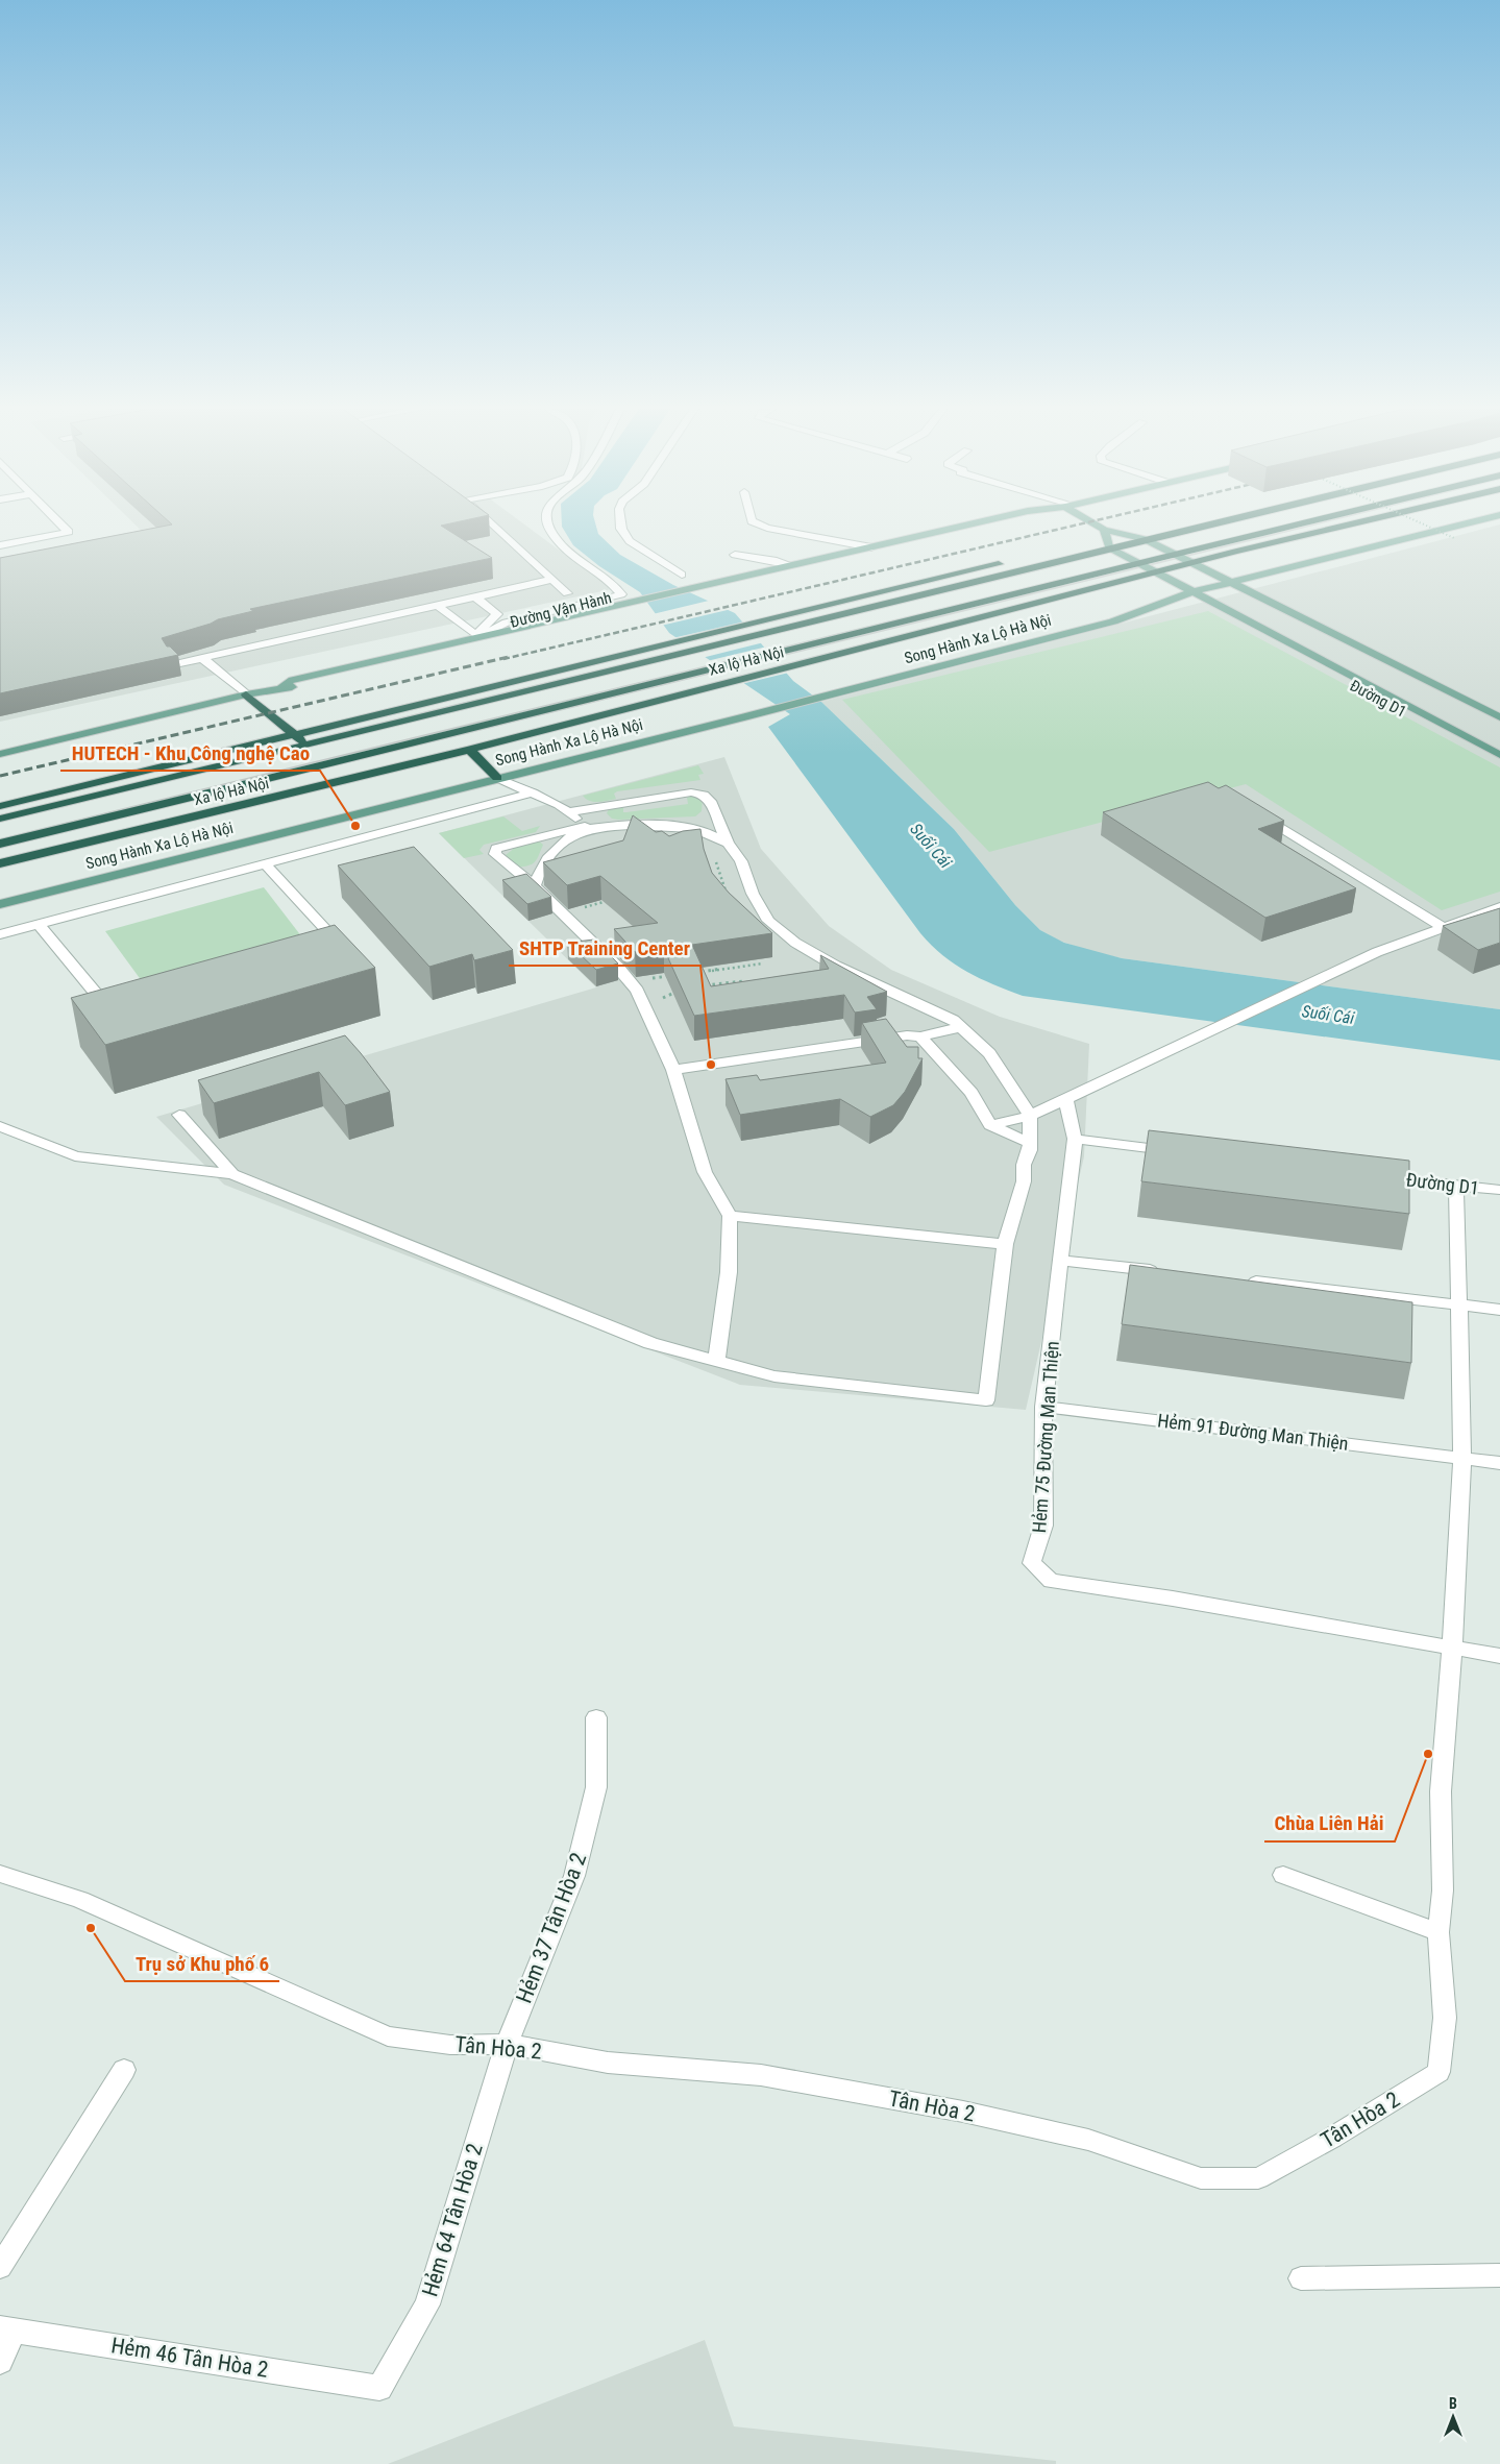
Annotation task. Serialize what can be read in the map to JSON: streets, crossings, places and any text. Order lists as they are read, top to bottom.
{
  "streets": {
    "highway": ["Xa lộ Hà Nội"],
    "main road": ["Song Hành Xa Lộ Hà Nội", "Đường D1"],
    "street": [
      "Đường Vận Hành",
      "Hẻm 91 Đường Man Thiện",
      "Hẻm 75 Đường Man Thiện",
      "Hẻm 37 Tân Hòa 2",
      "Tân Hòa 2",
      "Hẻm 64 Tân Hòa 2",
      "Hẻm 46 Tân Hòa 2"
    ]
  },
  "crossings": [
    ["Song Hành Xa Lộ Hà Nội", "Đường D1"],
    ["Xa lộ Hà Nội", "Đường D1"],
    ["Đường D1", "Tân Hòa 2"],
    ["Hẻm 91 Đường Man Thiện", "Hẻm 75 Đường Man Thiện"],
    ["Hẻm 91 Đường Man Thiện", "Tân Hòa 2"],
    ["Hẻm 75 Đường Man Thiện", "Tân Hòa 2"],
    ["Hẻm 37 Tân Hòa 2", "Tân Hòa 2"],
    ["Hẻm 37 Tân Hòa 2", "Hẻm 64 Tân Hòa 2"],
    ["Tân Hòa 2", "Hẻm 64 Tân Hòa 2"],
    ["Hẻm 64 Tân Hòa 2", "Hẻm 46 Tân Hòa 2"]
  ],
  "water": ["Suối Cái"],
  "places": [
    "HUTECH - Khu Công nghệ Cao",
    "SHTP Training Center",
    "Chùa Liên Hải",
    "Trụ sở Khu phố 6"
  ],
  "north": "top"
}
